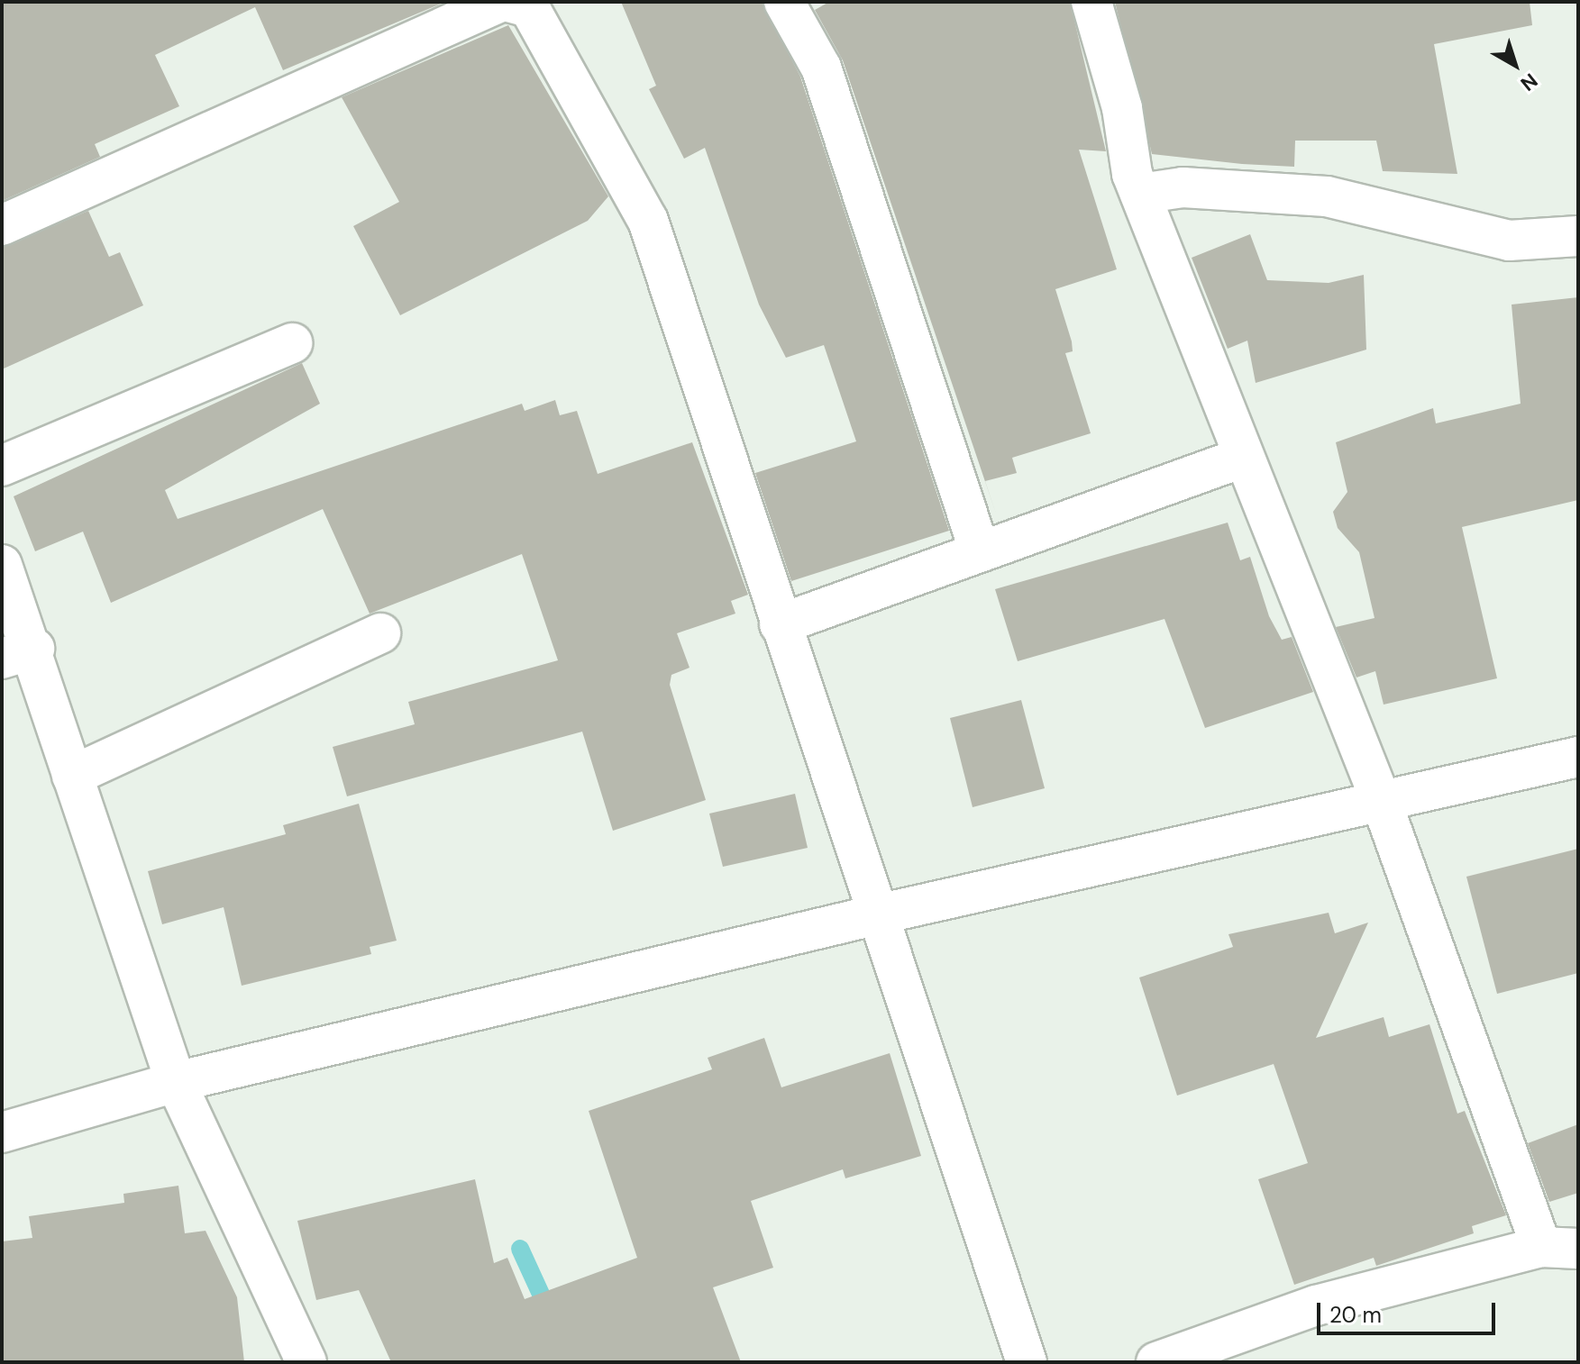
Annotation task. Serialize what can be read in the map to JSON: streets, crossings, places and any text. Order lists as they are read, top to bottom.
{
  "scale_bar": "20 m",
  "north": "bottom right"
}
